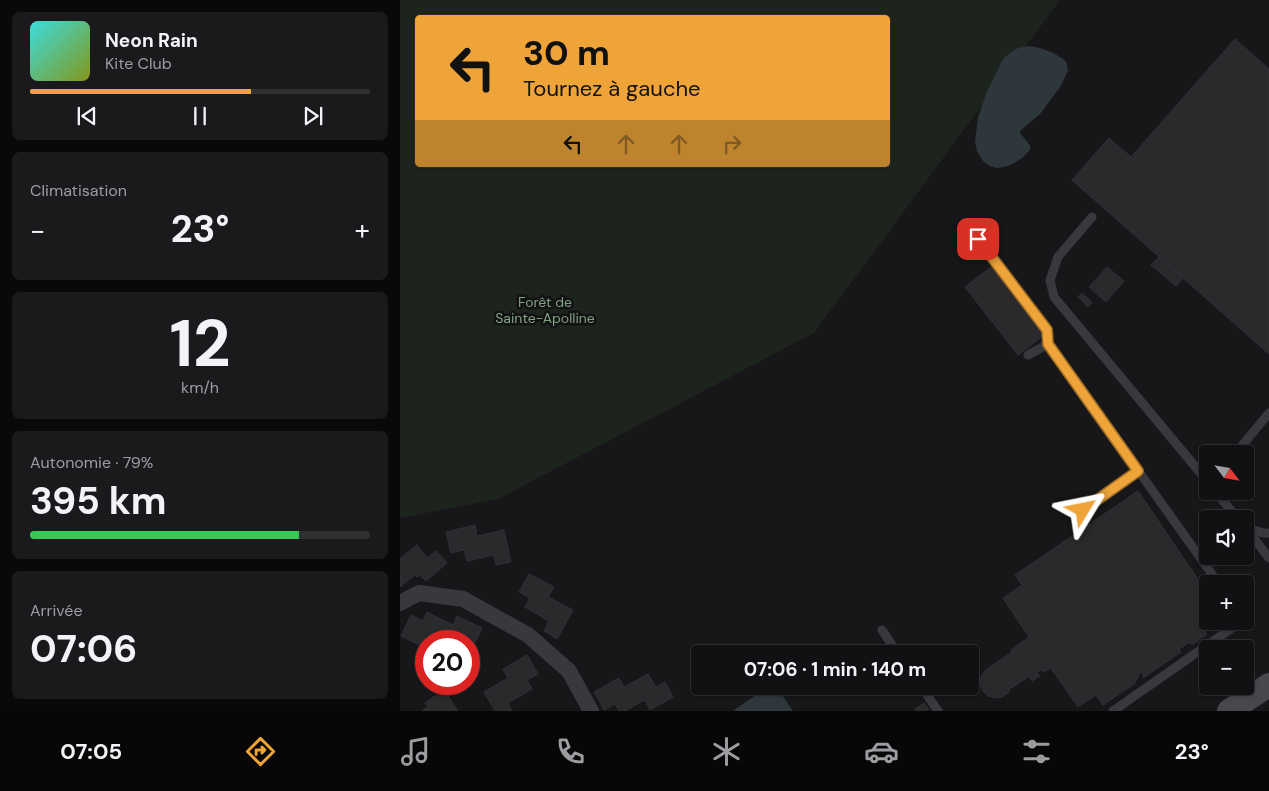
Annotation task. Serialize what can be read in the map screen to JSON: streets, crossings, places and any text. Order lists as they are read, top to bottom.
{
  "parks": ["Forêt de Sainte-Apolline"],
  "north": "bottom right",
  "page": {
    "turn": ["30 m", "Tournez à gauche"],
    "song": ["Neon Rain", "Kite Club"],
    "tile": [
      "Climatisation",
      ["12", "km/h"],
      ["Autonomie · 79%", "395 km"],
      ["Arrivée", "07:06"]
    ],
    "heat": ["−", "23°", "+"],
    "map_buttons": ["+", "−"],
    "limit": "20",
    "trip": "07:06 · 1 min · 140 m",
    "tabs": ["07:05", "23°"]
  }
}
